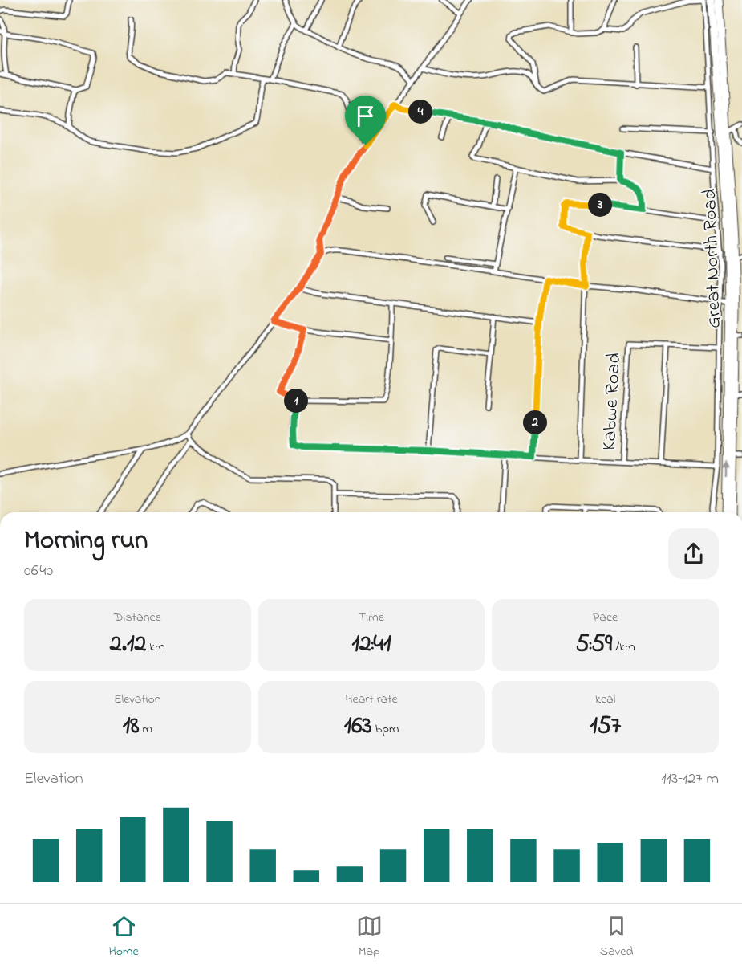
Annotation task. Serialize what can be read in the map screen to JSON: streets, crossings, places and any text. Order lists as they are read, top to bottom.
{
  "streets": {
    "main road": ["Great North Road"],
    "street": ["Kabwe Road"]
  },
  "page": {
    "pins": [
      "4",
      "3",
      "1",
      "2"
    ],
    "heading": ["Morning run", "06:40"],
    "stats": [
      ["Distance", "2.12 km"],
      ["Time", "12:41"],
      ["Pace", "5:59 /km"],
      ["Elevation", "18 m"],
      ["Heart rate", "163 bpm"],
      ["kcal", "157"]
    ],
    "chart": ["Elevation", "113–127 m"],
    "tabs": ["Home", "Map", "Saved"]
  }
}
